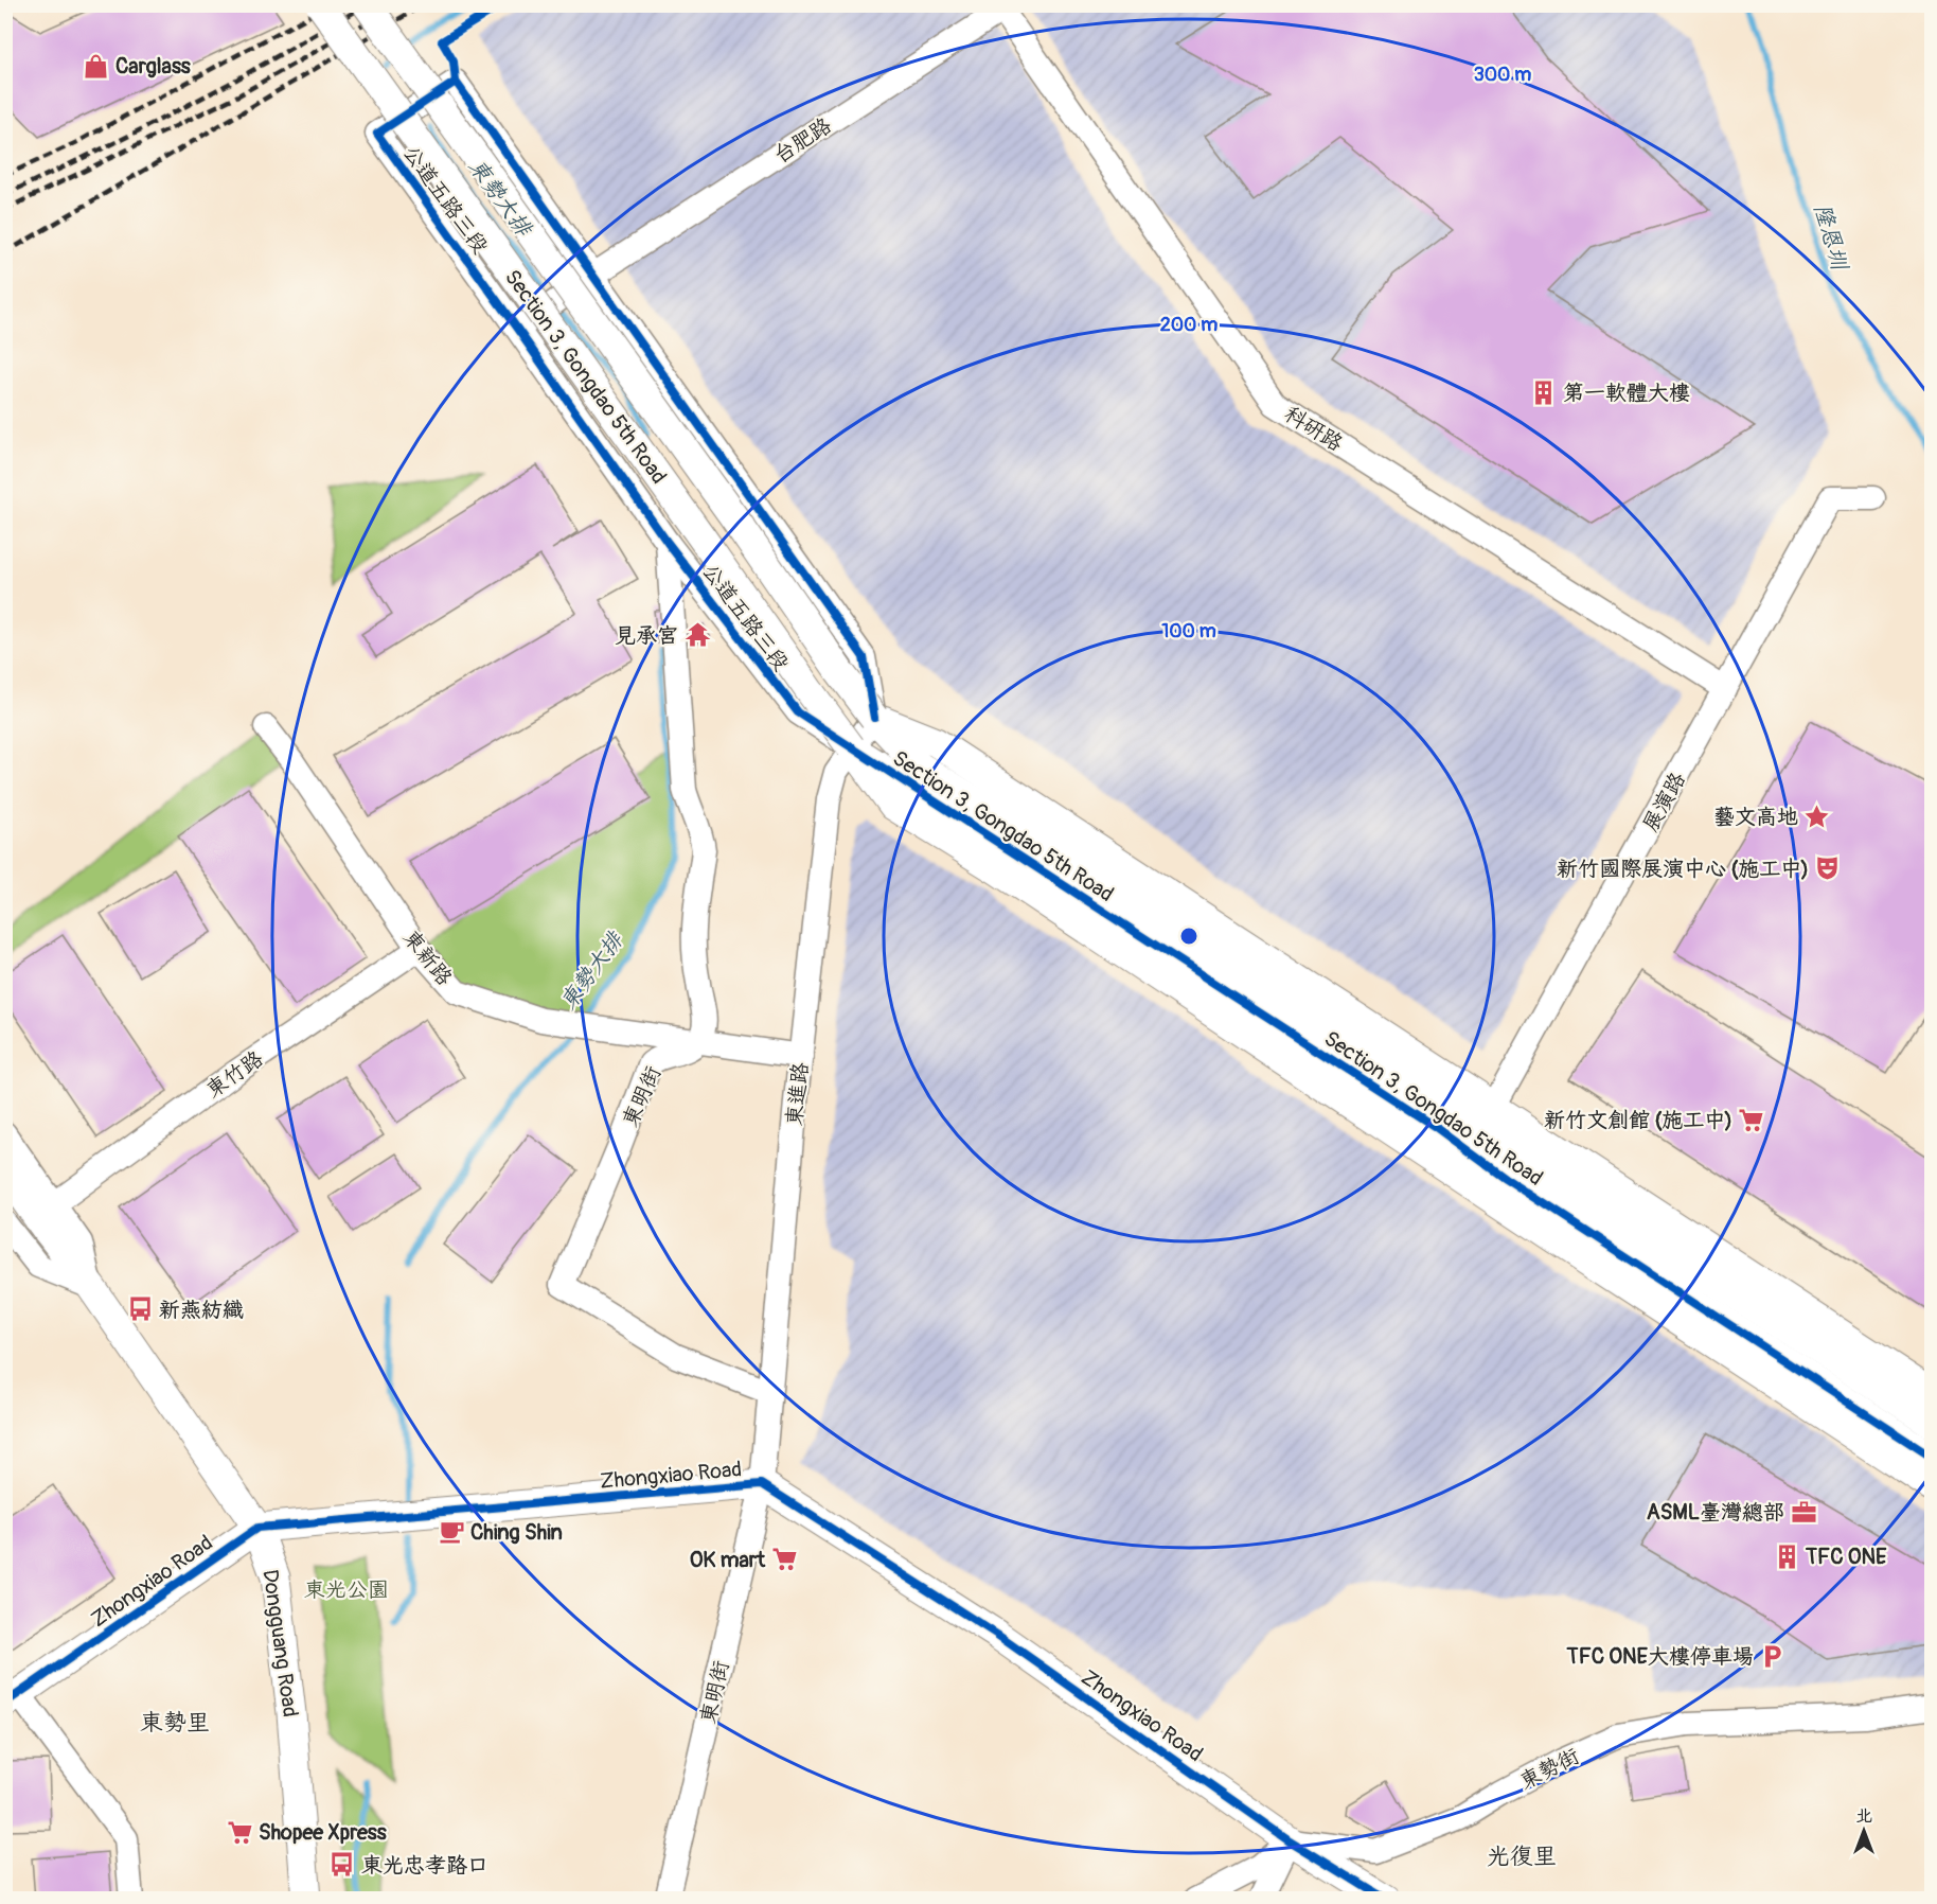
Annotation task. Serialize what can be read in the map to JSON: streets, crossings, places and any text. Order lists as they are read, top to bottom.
{
  "streets": {
    "street": [
      "台肥路",
      "公道五路三段",
      "Section 3, Gongdao 5th Road",
      "科研路",
      "展演路",
      "東新路",
      "東竹路",
      "東進路",
      "東明街",
      "Zhongxiao Road",
      "Dongguang Road",
      "東勢街"
    ]
  },
  "crossings": [
    ["台肥路", "公道五路三段"],
    ["台肥路", "科研路"],
    ["公道五路三段", "Section 3, Gongdao 5th Road"],
    ["公道五路三段", "東進路"],
    ["Section 3, Gongdao 5th Road", "展演路"],
    ["Section 3, Gongdao 5th Road", "東進路"],
    ["科研路", "展演路"],
    ["東新路", "東竹路"],
    ["東新路", "東進路"],
    ["東新路", "東明街"],
    ["東竹路", "Dongguang Road"],
    ["東進路", "東明街"],
    ["東進路", "Zhongxiao Road"],
    ["東明街", "Zhongxiao Road"],
    ["Zhongxiao Road", "Dongguang Road"],
    ["Zhongxiao Road", "東勢街"]
  ],
  "districts": ["東勢里", "光復里"],
  "water": ["東勢大排", "隆恩圳"],
  "parks": ["東光公園"],
  "places": {
    "shop": ["Carglass"],
    "building": ["第一軟體大樓", "TFC ONE"],
    "temple": ["見承宮"],
    "place": ["藝文高地"],
    "theatre": ["新竹國際展演中心 (施工中)"],
    "supermarket": ["新竹文創館 (施工中)", "OK mart", "Shopee Xpress"],
    "bus stop": ["新燕紡織", "東光忠孝路口"],
    "office": ["ASML臺灣總部"],
    "cafe": ["Ching Shin"],
    "parking": ["TFC ONE大樓停車場"]
  },
  "north": "top",
  "rings": ["300 m", "200 m", "100 m"]
}
